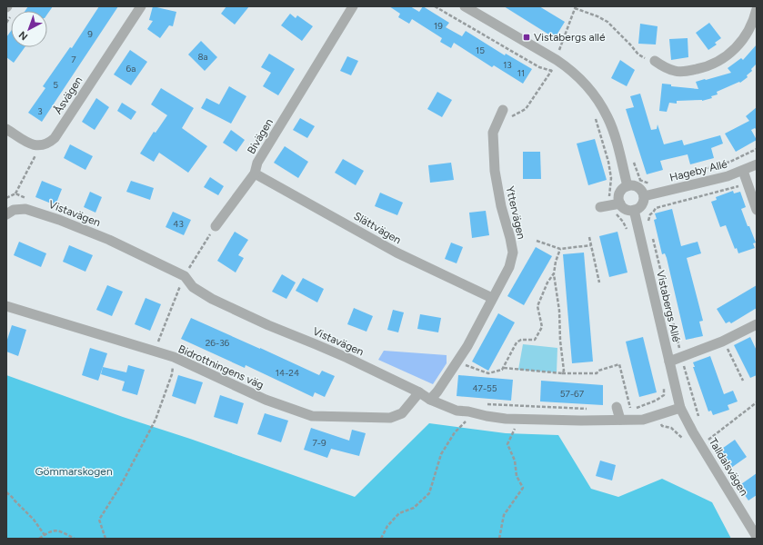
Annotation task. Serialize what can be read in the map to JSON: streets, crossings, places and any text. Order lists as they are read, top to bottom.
{
  "streets": {
    "street": [
      "Åsvägen",
      "Bivägen",
      "Hageby Allé",
      "Yttervägen",
      "Vistavägen",
      "Slättvägen",
      "Vistabergs Allé",
      "Bidrottningens väg",
      "Talldalsvägen"
    ]
  },
  "crossings": [
    ["Bivägen", "Slättvägen"],
    ["Yttervägen", "Vistavägen"],
    ["Yttervägen", "Slättvägen"],
    ["Vistavägen", "Vistabergs Allé"],
    ["Vistavägen", "Bidrottningens väg"],
    ["Vistavägen", "Talldalsvägen"],
    ["Vistabergs Allé", "Talldalsvägen"]
  ],
  "parks": ["Gömmarskogen"],
  "places": {
    "transit": ["Vistabergs allé"]
  },
  "house_numbers": [
    "19",
    "9",
    "15",
    "8a",
    "7",
    "13",
    "6a",
    "11",
    "5",
    "3",
    "43",
    "26-36",
    "14-24",
    "47-55",
    "57-67",
    "7-9"
  ],
  "north": "bottom left"
}
